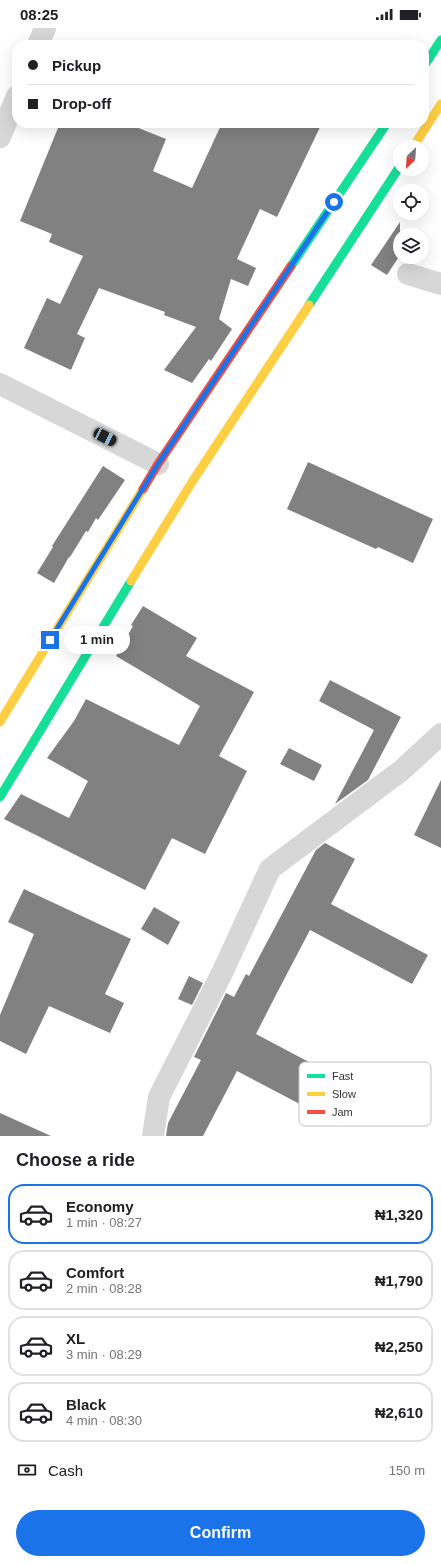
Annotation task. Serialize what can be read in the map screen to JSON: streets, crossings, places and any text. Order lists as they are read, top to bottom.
{
  "legend": ["Fast", "Slow", "Jam"],
  "north": "bottom left",
  "page": {
    "status": "08:25",
    "banner": ["Pickup", "Drop-off"],
    "bubble": "1 min",
    "heading": "Choose a ride",
    "list": [
      {
        "name": "Economy",
        "note": "1 min · 08:27",
        "value": "₦1,320"
      },
      {
        "name": "Comfort",
        "note": "2 min · 08:28",
        "value": "₦1,790"
      },
      {
        "name": "XL",
        "note": "3 min · 08:29",
        "value": "₦2,250"
      },
      {
        "name": "Black",
        "note": "4 min · 08:30",
        "value": "₦2,610"
      }
    ],
    "pay": ["Cash", "150 m"],
    "buttons": "Confirm"
  }
}
